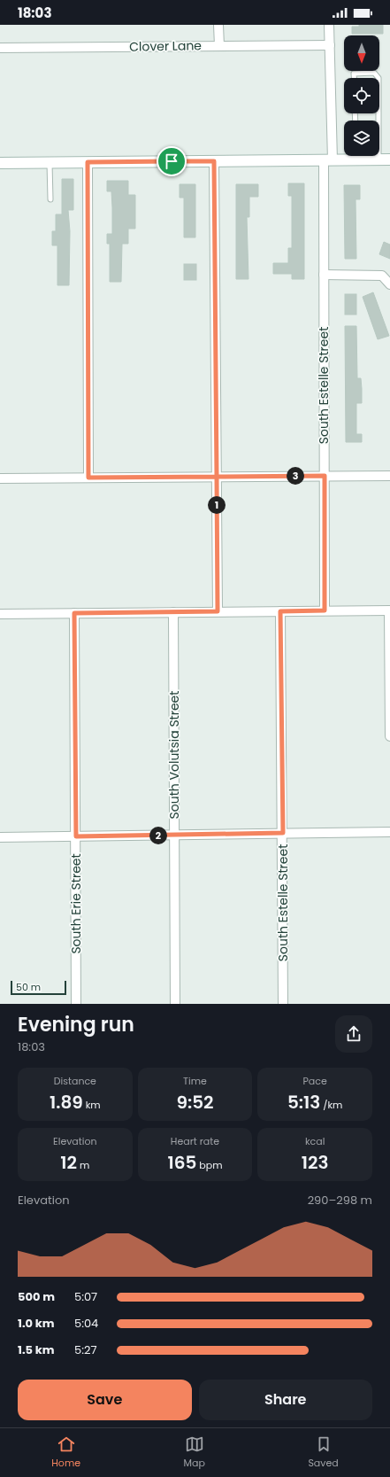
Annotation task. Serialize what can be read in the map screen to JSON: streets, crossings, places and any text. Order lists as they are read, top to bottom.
{
  "streets": {
    "street": [
      "Clover Lane",
      "South Estelle Street",
      "South Volutsia Street",
      "South Erie Street"
    ]
  },
  "crossings": [
    ["Clover Lane", "South Estelle Street"]
  ],
  "scale_bar": "50 m",
  "north": "bottom",
  "page": {
    "status": "18:03",
    "pins": ["3", "1", "2"],
    "scale": "50 m",
    "heading": ["Evening run", "18:03"],
    "stats": [
      ["Distance", "1.89 km"],
      ["Time", "9:52"],
      ["Pace", "5:13 /km"],
      ["Elevation", "12 m"],
      ["Heart rate", "165 bpm"],
      ["kcal", "123"]
    ],
    "chart": ["Elevation", "290–298 m"],
    "list": [
      {
        "name": "500 m",
        "note": "5:07"
      },
      {
        "name": "1.0 km",
        "note": "5:04"
      },
      {
        "name": "1.5 km",
        "note": "5:27"
      }
    ],
    "buttons": ["Save", "Share"],
    "tabs": ["Home", "Map", "Saved"]
  }
}
